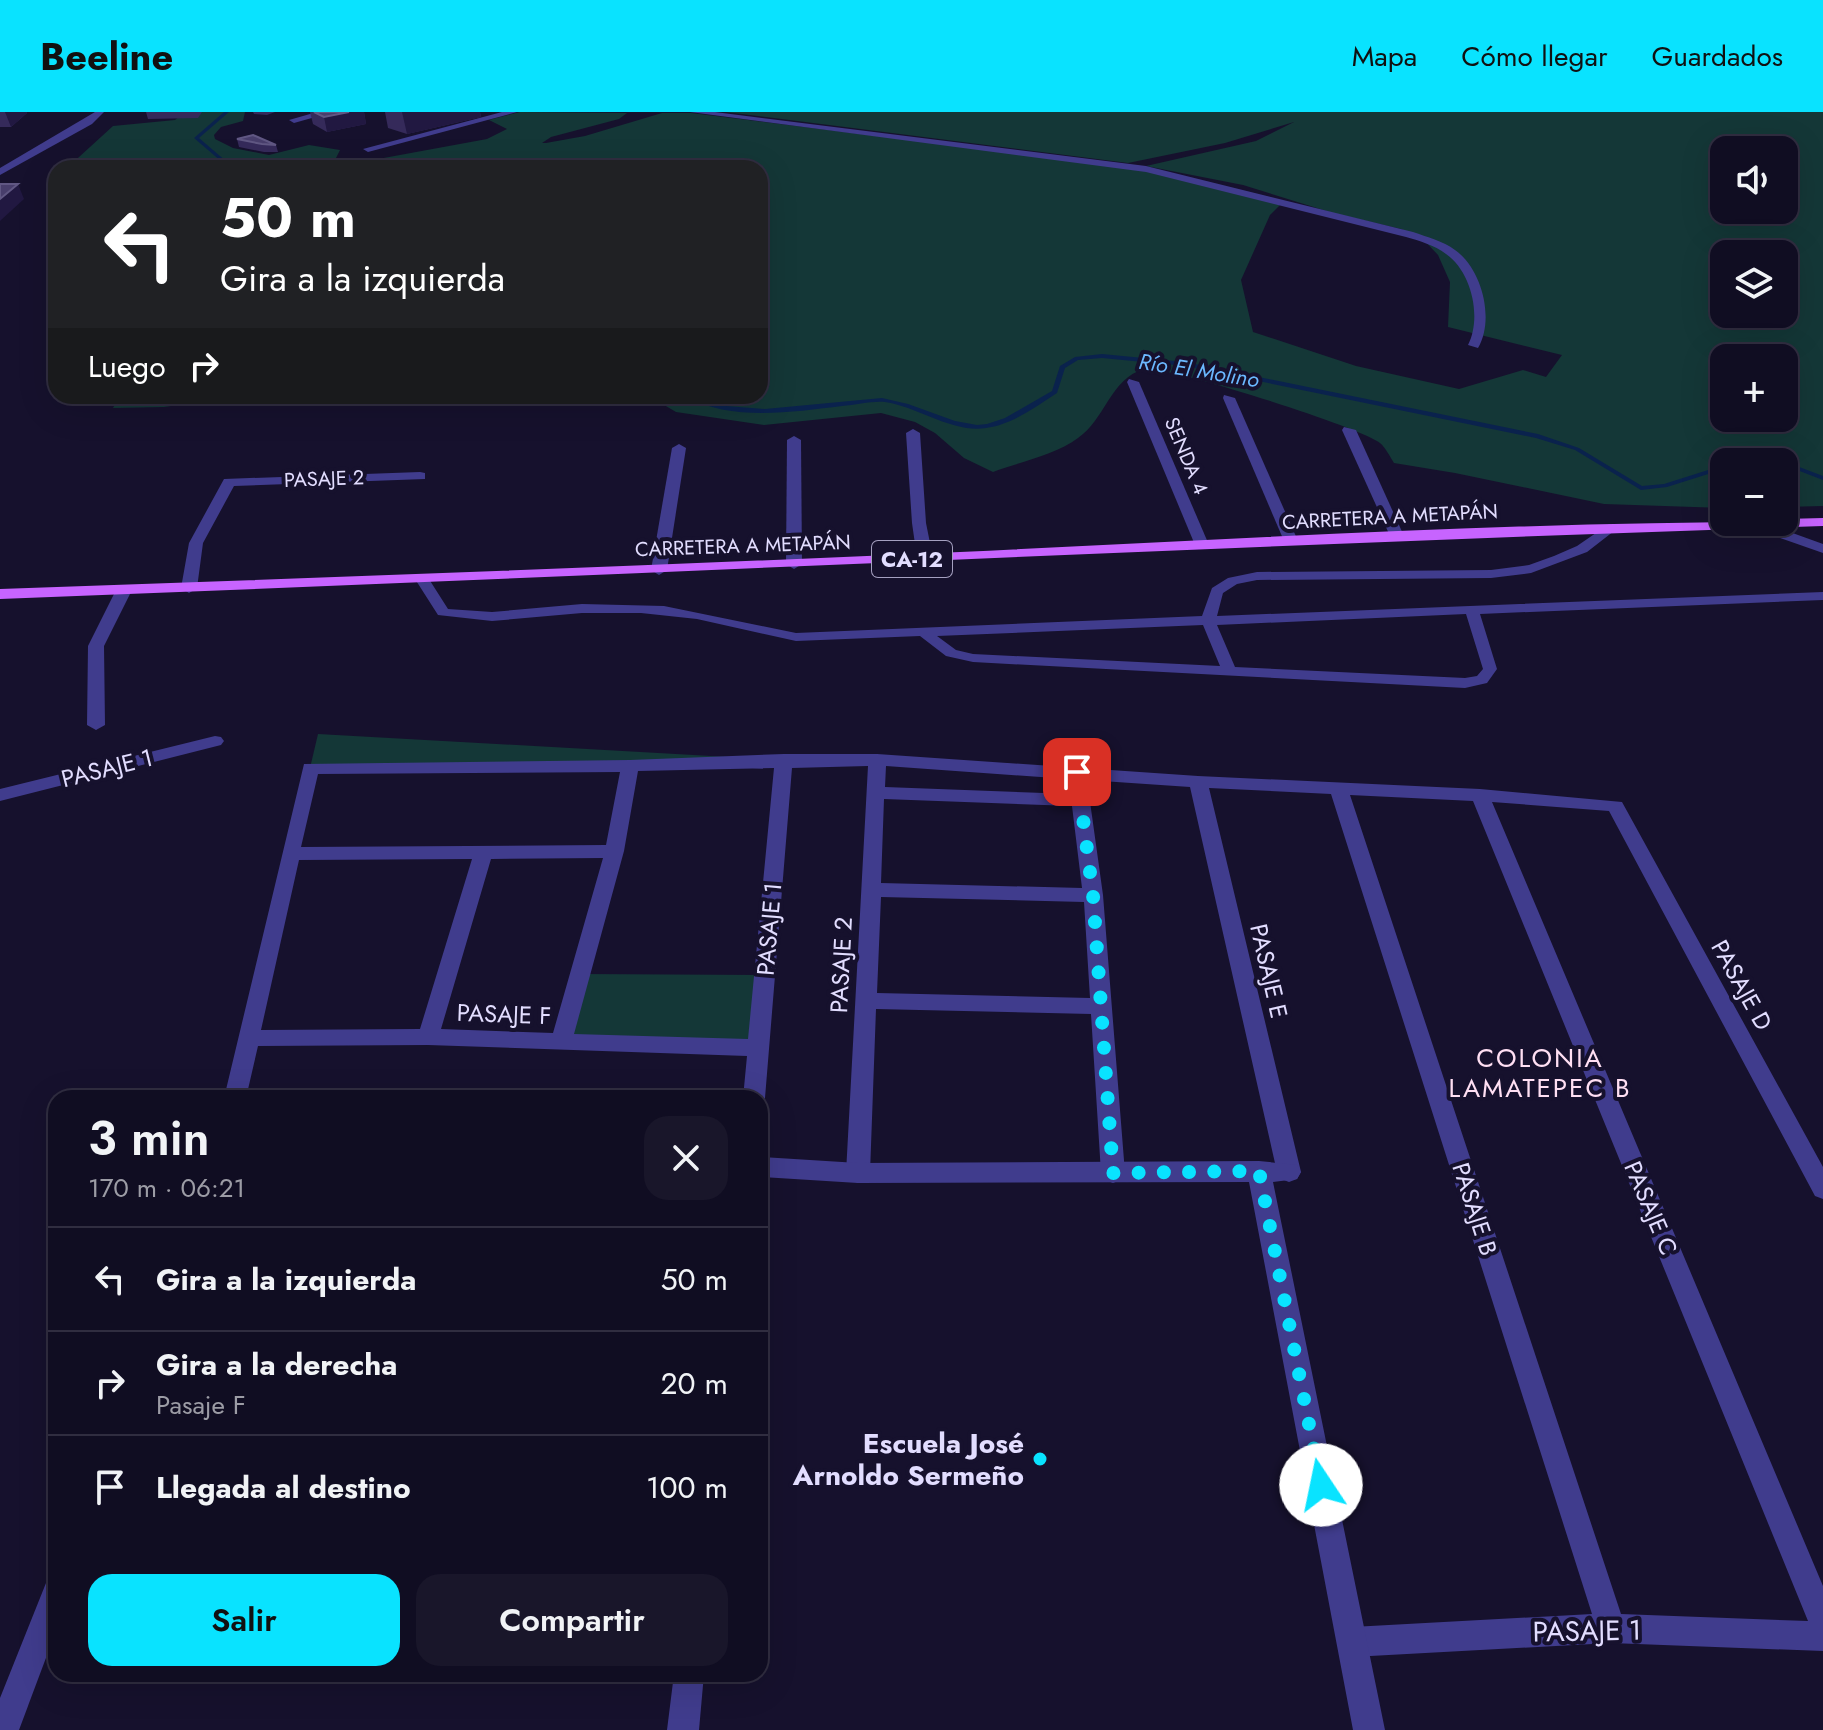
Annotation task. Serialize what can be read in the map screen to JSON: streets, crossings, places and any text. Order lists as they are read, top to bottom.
{
  "streets": {
    "main road": ["CARRETERA A METAPÁN", "CA-12"],
    "street": [
      "SENDA 4",
      "PASAJE 2",
      "PASAJE 1",
      "PASAJE E",
      "PASAJE D",
      "PASAJE F",
      "PASAJE C",
      "PASAJE B"
    ]
  },
  "crossings": [
    ["SENDA 4", "CARRETERA A METAPÁN"],
    ["PASAJE 2", "CARRETERA A METAPÁN"],
    ["PASAJE 1", "PASAJE F"],
    ["PASAJE 1", "PASAJE B"],
    ["PASAJE D", "PASAJE C"]
  ],
  "districts": ["COLONIA LAMATEPEC B"],
  "water": ["Río El Molino"],
  "places": ["Escuela José Arnoldo Sermeño"],
  "page": {
    "header": "Beeline",
    "nav": ["Mapa", "Cómo llegar", "Guardados"],
    "map_buttons": ["+", "−"],
    "turn": ["50 m", "Gira a la izquierda"],
    "then": "Luego",
    "heading": ["3 min", "170 m · 06:21"],
    "list": [
      {
        "name": "Gira a la izquierda",
        "value": "50 m"
      },
      {
        "name": "Gira a la derecha",
        "note": "Pasaje F",
        "value": "20 m"
      },
      {
        "name": "Llegada al destino",
        "value": "100 m"
      }
    ],
    "buttons": ["Salir", "Compartir"]
  }
}
